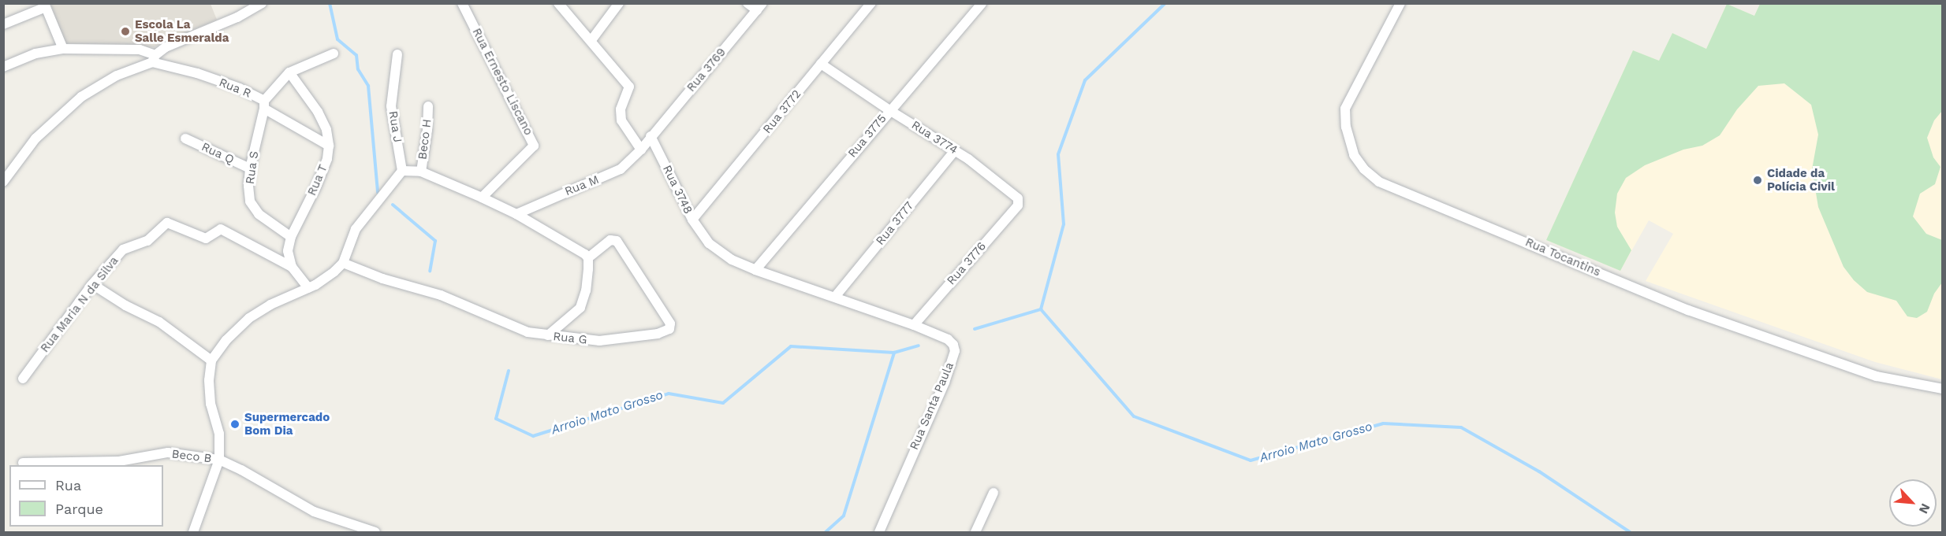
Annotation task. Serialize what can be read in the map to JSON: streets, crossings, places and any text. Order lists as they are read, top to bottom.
{
  "streets": {
    "street": [
      "Rua 3769",
      "Rua Ernesto Liscano",
      "Rua R",
      "Rua 3772",
      "Rua J",
      "Rua 3775",
      "Rua 3774",
      "Beco H",
      "Rua Q",
      "Rua S",
      "Rua T",
      "Rua M",
      "Rua 3748",
      "Rua 3777",
      "Rua Tocantins",
      "Rua 3776",
      "Rua Maria N da Silva",
      "Rua G",
      "Rua Santa Paula",
      "Beco B"
    ]
  },
  "crossings": [
    ["Rua 3769", "Rua 3748"],
    ["Rua R", "Rua S"],
    ["Rua R", "Rua T"],
    ["Rua 3772", "Rua 3774"],
    ["Rua 3772", "Rua 3748"],
    ["Rua 3775", "Rua 3774"],
    ["Rua 3775", "Rua 3748"],
    ["Rua 3774", "Rua 3777"],
    ["Rua 3774", "Rua 3776"],
    ["Rua Q", "Rua S"],
    ["Rua S", "Rua T"],
    ["Rua T", "Rua Maria N da Silva"],
    ["Rua 3748", "Rua 3777"],
    ["Rua 3748", "Rua Santa Paula"],
    ["Rua 3776", "Rua Santa Paula"]
  ],
  "water": ["Arroio Mato Grosso"],
  "places": ["Escola La Salle Esmeralda", "Cidade da Polícia Civil", "Supermercado Bom Dia"],
  "legend": ["Rua", "Parque"],
  "north": "bottom right"
}
